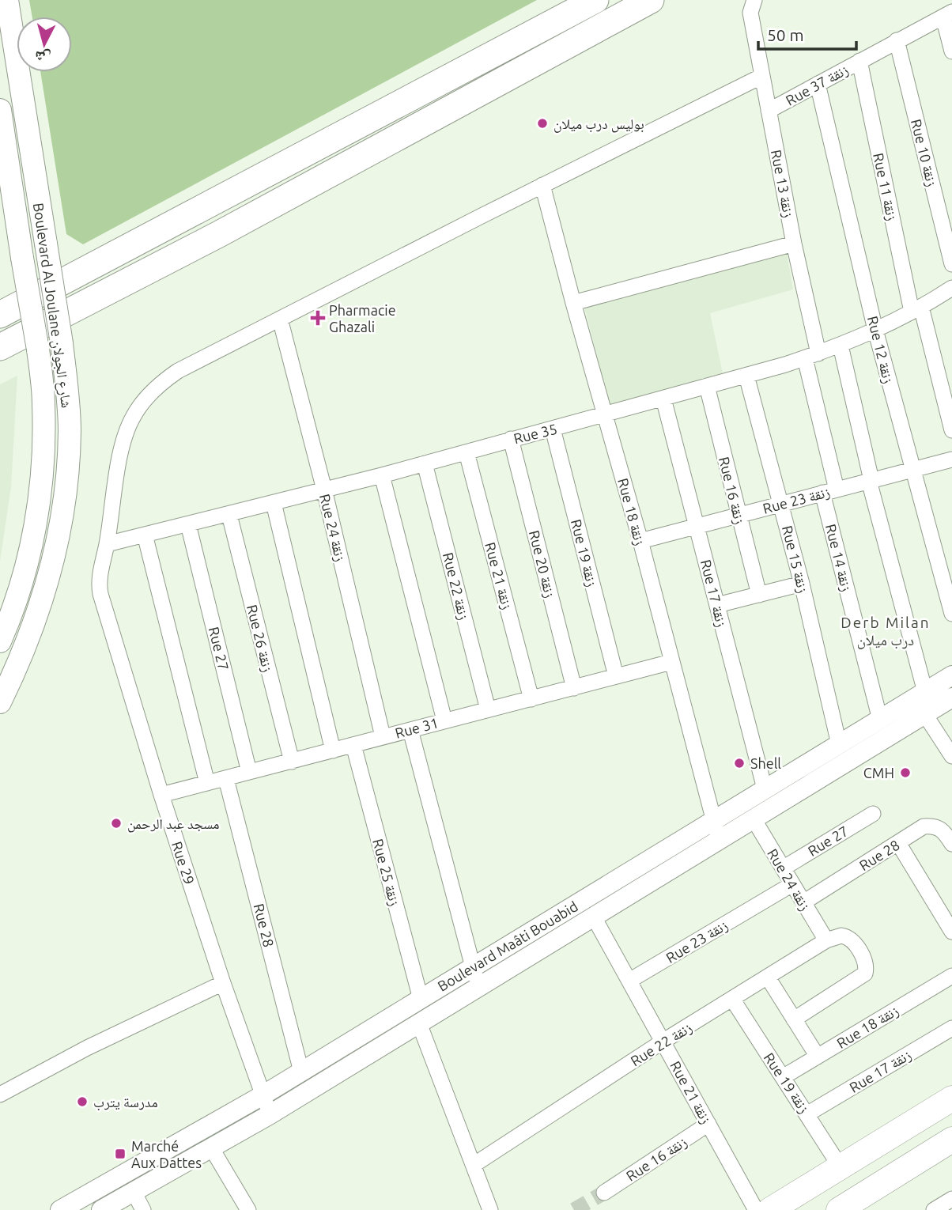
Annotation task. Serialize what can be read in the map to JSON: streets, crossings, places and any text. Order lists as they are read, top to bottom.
{
  "streets": {
    "main road": ["Boulevard Al Joulane شارع الجولان"],
    "street": [
      "Rue 37 زنقة",
      "Rue 10 زنقة",
      "Rue 13 زنقة",
      "Rue 11 زنقة",
      "Rue 12 زنقة",
      "Rue 35",
      "Rue 16 زنقة",
      "Rue 23 زنقة",
      "Rue 18 زنقة",
      "Rue 24 زنقة",
      "Rue 19 زنقة",
      "Rue 14 زنقة",
      "Rue 15 زنقة",
      "Rue 20 زنقة",
      "Rue 21 زنقة",
      "Rue 22 زنقة",
      "Rue 17 زنقة",
      "Rue 26 زنقة",
      "Rue 27",
      "Rue 31",
      "Rue 28",
      "Rue 29",
      "Rue 25 زنقة",
      "Boulevard Maâti Bouabid"
    ]
  },
  "crossings": [
    ["Rue 37 زنقة", "Rue 10 زنقة"],
    ["Rue 37 زنقة", "Rue 13 زنقة"],
    ["Rue 37 زنقة", "Rue 11 زنقة"],
    ["Rue 37 زنقة", "Rue 12 زنقة"],
    ["Rue 13 زنقة", "Rue 35"],
    ["Rue 13 زنقة", "Rue 14 زنقة"],
    ["Rue 13 زنقة", "Rue 29"],
    ["Rue 11 زنقة", "Rue 35"],
    ["Rue 12 زنقة", "Rue 35"],
    ["Rue 12 زنقة", "Rue 23 زنقة"],
    ["Rue 35", "Rue 16 زنقة"],
    ["Rue 35", "Rue 18 زنقة"],
    ["Rue 35", "Rue 24 زنقة"],
    ["Rue 35", "Rue 19 زنقة"],
    ["Rue 35", "Rue 14 زنقة"],
    ["Rue 35", "Rue 15 زنقة"],
    ["Rue 35", "Rue 20 زنقة"],
    ["Rue 35", "Rue 21 زنقة"],
    ["Rue 35", "Rue 22 زنقة"],
    ["Rue 35", "Rue 17 زنقة"],
    ["Rue 35", "Rue 26 زنقة"],
    ["Rue 35", "Rue 27"],
    ["Rue 35", "Rue 29"],
    ["Rue 16 زنقة", "Rue 23 زنقة"],
    ["Rue 16 زنقة", "Rue 21 زنقة"],
    ["Rue 23 زنقة", "Rue 18 زنقة"],
    ["Rue 23 زنقة", "Rue 24 زنقة"],
    ["Rue 23 زنقة", "Rue 14 زنقة"],
    ["Rue 23 زنقة", "Rue 15 زنقة"],
    ["Rue 23 زنقة", "Rue 21 زنقة"],
    ["Rue 23 زنقة", "Rue 17 زنقة"],
    ["Rue 18 زنقة", "Rue 19 زنقة"],
    ["Rue 18 زنقة", "Rue 31"],
    ["Rue 18 زنقة", "Rue 29"],
    ["Rue 18 زنقة", "Boulevard Maâti Bouabid"],
    ["Rue 24 زنقة", "Rue 22 زنقة"],
    ["Rue 24 زنقة", "Rue 27"],
    ["Rue 24 زنقة", "Rue 31"],
    ["Rue 24 زنقة", "Rue 28"],
    ["Rue 24 زنقة", "Rue 29"],
    ["Rue 24 زنقة", "Boulevard Maâti Bouabid"],
    ["Rue 19 زنقة", "Rue 22 زنقة"],
    ["Rue 19 زنقة", "Rue 17 زنقة"],
    ["Rue 19 زنقة", "Rue 31"],
    ["Rue 14 زنقة", "Boulevard Maâti Bouabid"],
    ["Rue 15 زنقة", "Boulevard Maâti Bouabid"],
    ["Rue 20 زنقة", "Rue 31"],
    ["Rue 21 زنقة", "Rue 22 زنقة"],
    ["Rue 21 زنقة", "Rue 31"],
    ["Rue 21 زنقة", "Boulevard Maâti Bouabid"],
    ["Rue 22 زنقة", "Rue 31"],
    ["Rue 17 زنقة", "Boulevard Maâti Bouabid"],
    ["Rue 26 زنقة", "Rue 31"],
    ["Rue 27", "Rue 31"],
    ["Rue 31", "Rue 28"],
    ["Rue 31", "Rue 29"],
    ["Rue 31", "Rue 25 زنقة"],
    ["Rue 28", "Boulevard Maâti Bouabid"],
    ["Rue 29", "Boulevard Maâti Bouabid"],
    ["Rue 25 زنقة", "Boulevard Maâti Bouabid"]
  ],
  "districts": ["Derb Milan درب ميلان"],
  "places": {
    "other": [
      "بوليس درب ميلان",
      "Shell",
      "CMH",
      "مسجد عبد الرحمن",
      "مدرسة يترب"
    ],
    "health": ["Pharmacie Ghazali"],
    "transit": ["Marché Aux Dattes"]
  },
  "scale_bar": "50 m",
  "north": "bottom"
}
